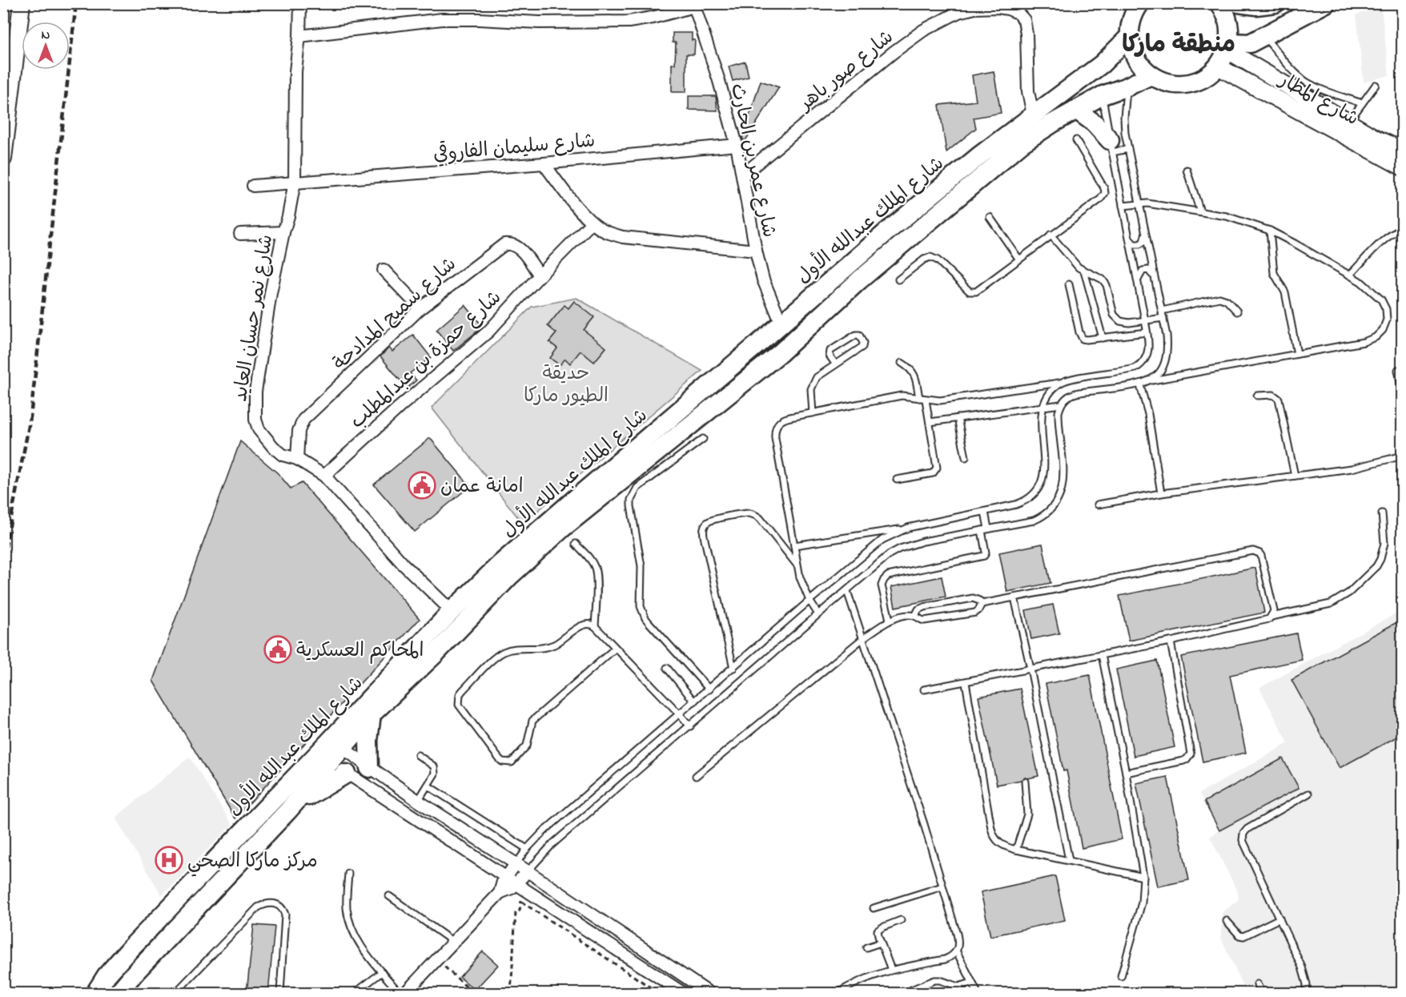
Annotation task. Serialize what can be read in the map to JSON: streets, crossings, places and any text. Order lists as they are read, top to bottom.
{
  "streets": {
    "main road": ["شارع الملك عبدالله الأول"],
    "street": [
      "شارع صور باهر",
      "شارع المطار",
      "شارع سليمان الفاروقي",
      "شارع عمر بن الحارث",
      "شارع سميح المدادحة",
      "شارع نمر حسان العايد",
      "شارع حمزة بن عبدالمطلب"
    ]
  },
  "crossings": [
    ["شارع صور باهر", "شارع عمر بن الحارث"],
    ["شارع صور باهر", "شارع الملك عبدالله الأول"],
    ["شارع سليمان الفاروقي", "شارع عمر بن الحارث"],
    ["شارع سليمان الفاروقي", "شارع نمر حسان العايد"],
    ["شارع عمر بن الحارث", "شارع الملك عبدالله الأول"],
    ["شارع الملك عبدالله الأول", "شارع نمر حسان العايد"],
    ["شارع سميح المدادحة", "شارع نمر حسان العايد"],
    ["شارع سميح المدادحة", "شارع حمزة بن عبدالمطلب"],
    ["شارع نمر حسان العايد", "شارع حمزة بن عبدالمطلب"]
  ],
  "districts": ["منطقة ماركا"],
  "parks": ["حديقة الطيور ماركا"],
  "places": {
    "public building": ["امانة عمان", "المحاكم العسكرية"],
    "hospital": ["مركز ماركا الصحي"]
  },
  "north": "top"
}
